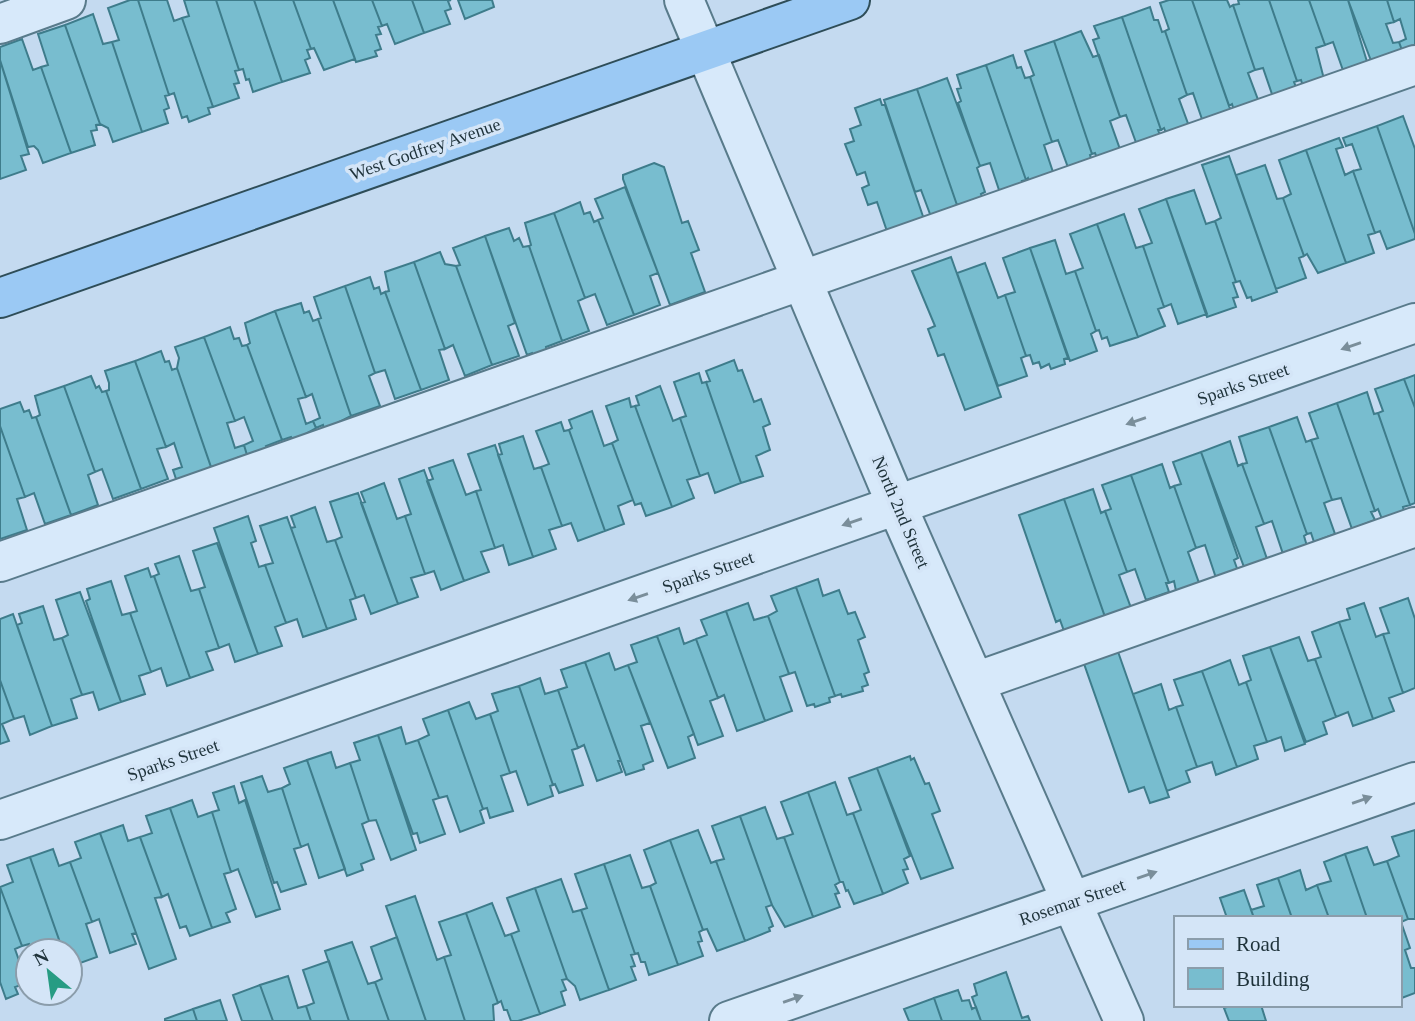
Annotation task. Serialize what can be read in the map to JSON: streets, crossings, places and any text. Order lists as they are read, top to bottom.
{
  "streets": {
    "main road": ["West Godfrey Avenue"],
    "street": ["Sparks Street", "North 2nd Street", "Rosemar Street"]
  },
  "crossings": [
    ["West Godfrey Avenue", "North 2nd Street"],
    ["Sparks Street", "North 2nd Street"],
    ["North 2nd Street", "Rosemar Street"]
  ],
  "legend": ["Road", "Building"],
  "north": "top left"
}
